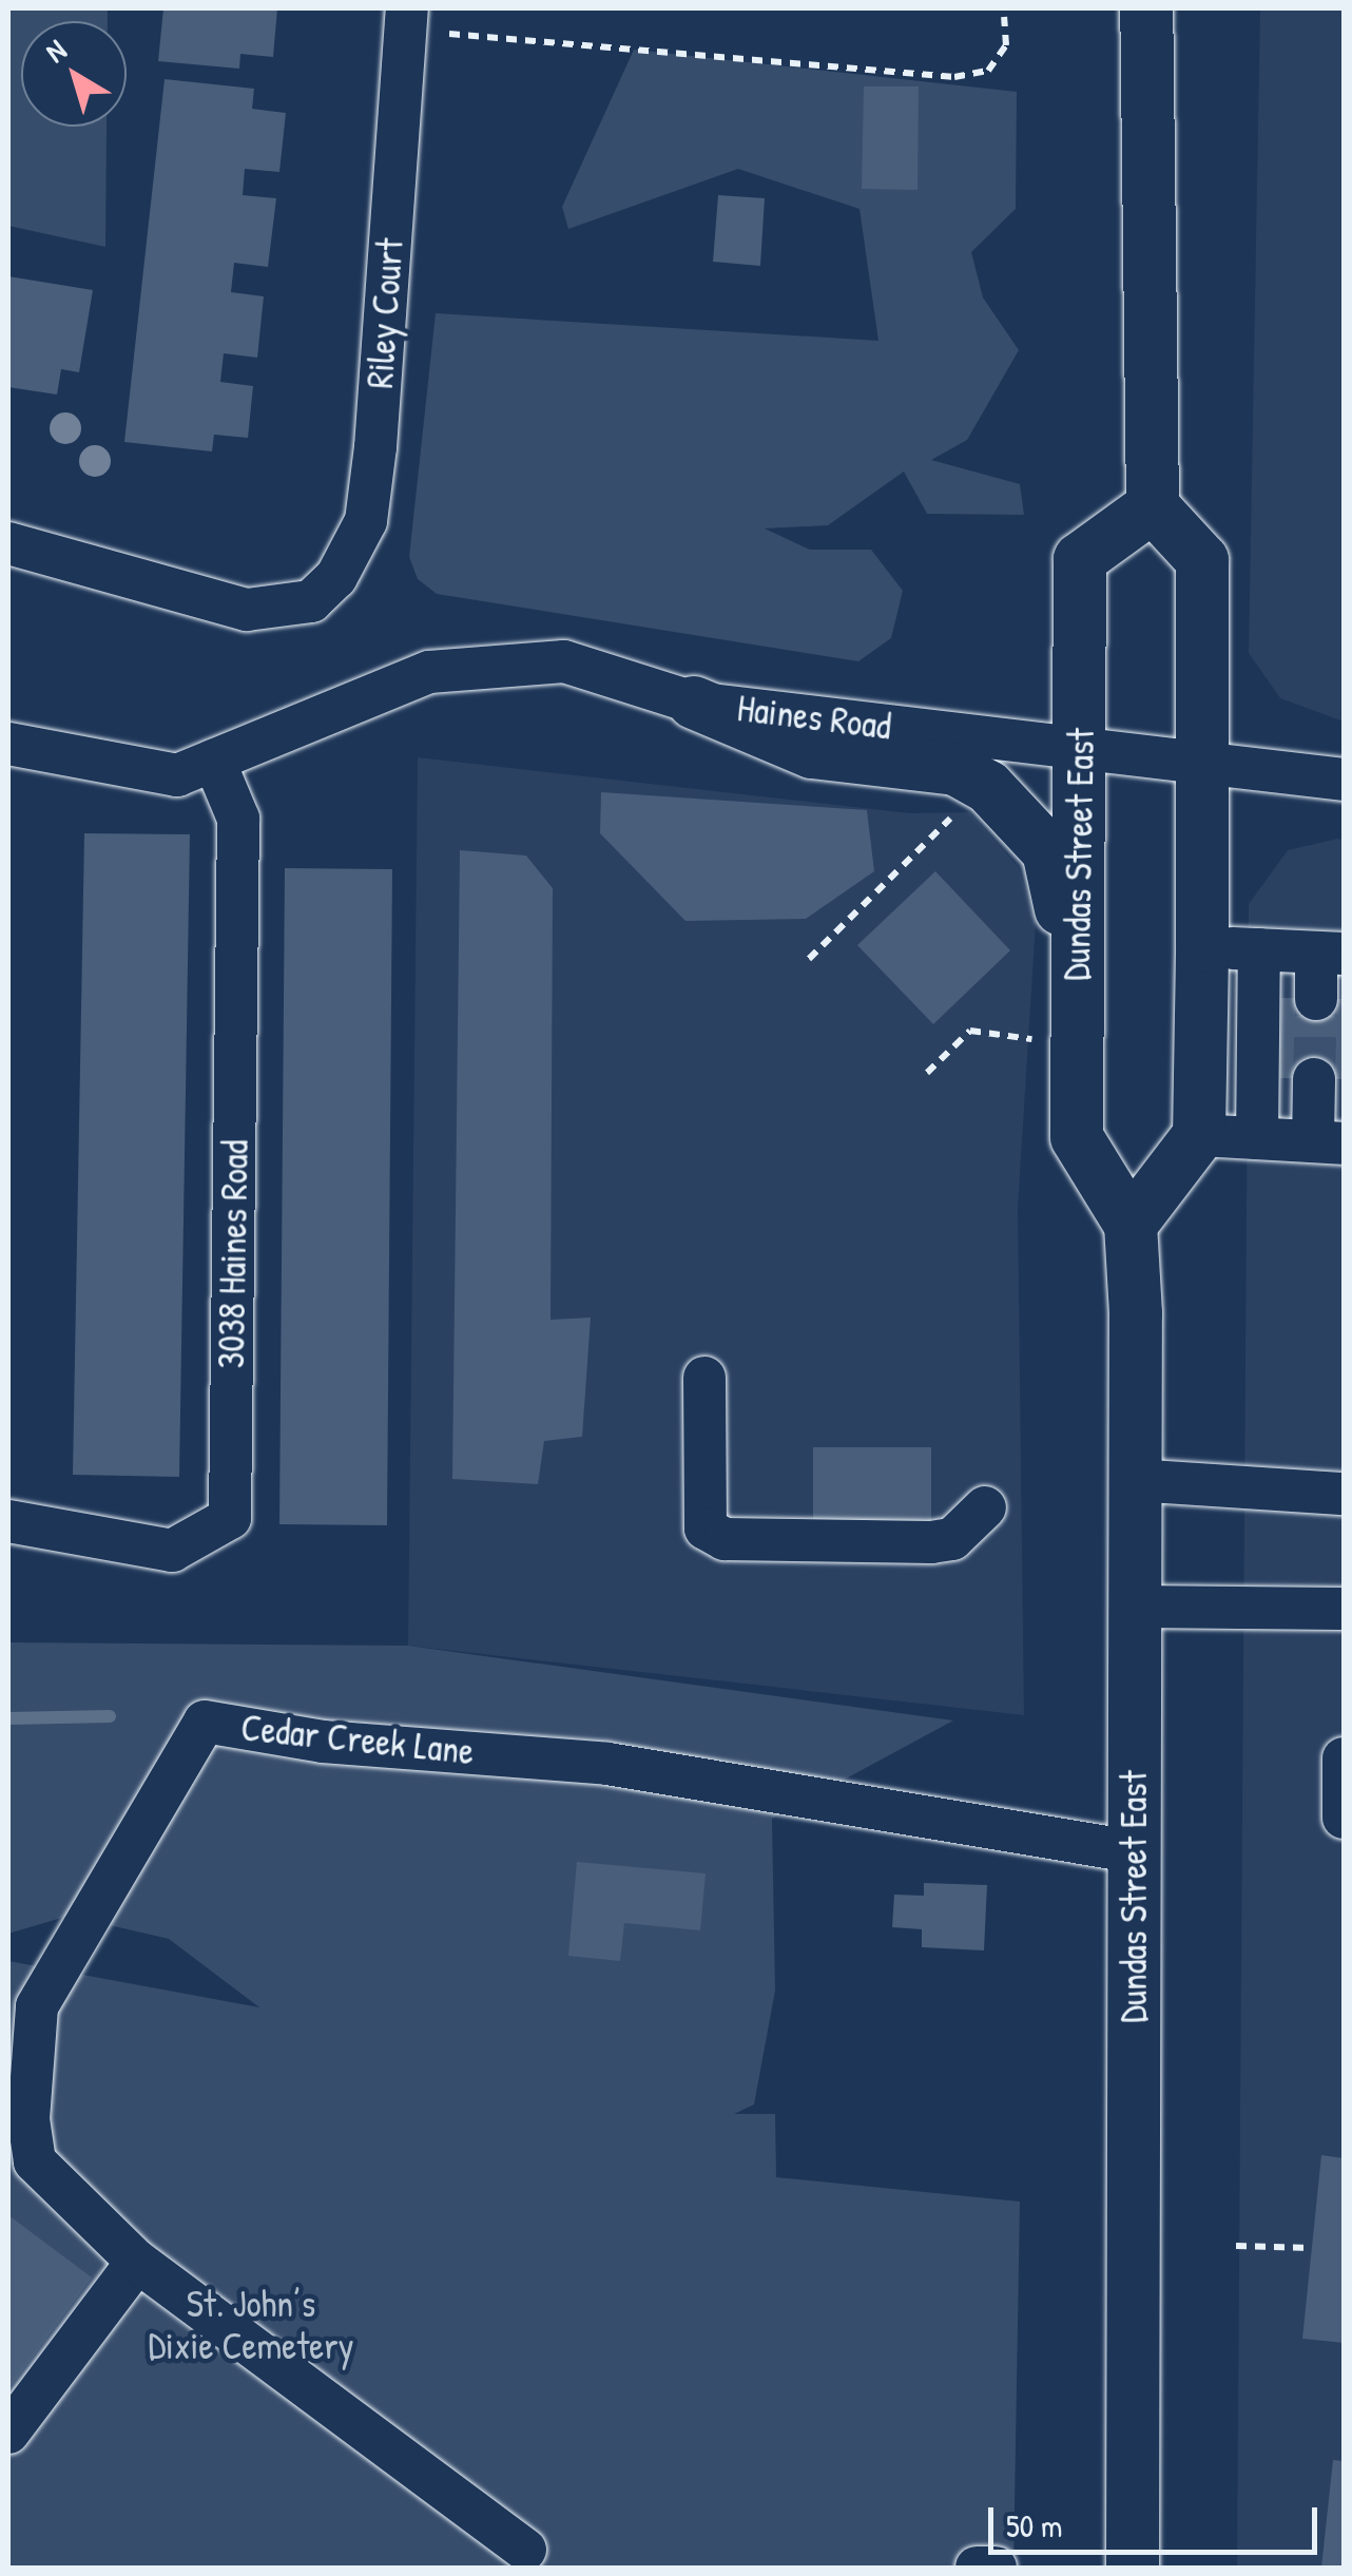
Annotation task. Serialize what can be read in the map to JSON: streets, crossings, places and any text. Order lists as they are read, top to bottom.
{
  "streets": {
    "main road": ["Dundas Street East"],
    "street": [
      "Riley Court",
      "Haines Road",
      "3038 Haines Road",
      "Cedar Creek Lane"
    ]
  },
  "crossings": [
    ["Haines Road", "Dundas Street East"],
    ["Haines Road", "3038 Haines Road"],
    ["Dundas Street East", "Cedar Creek Lane"]
  ],
  "parks": ["St. John’s Dixie Cemetery"],
  "scale_bar": "50 m",
  "north": "top left"
}
